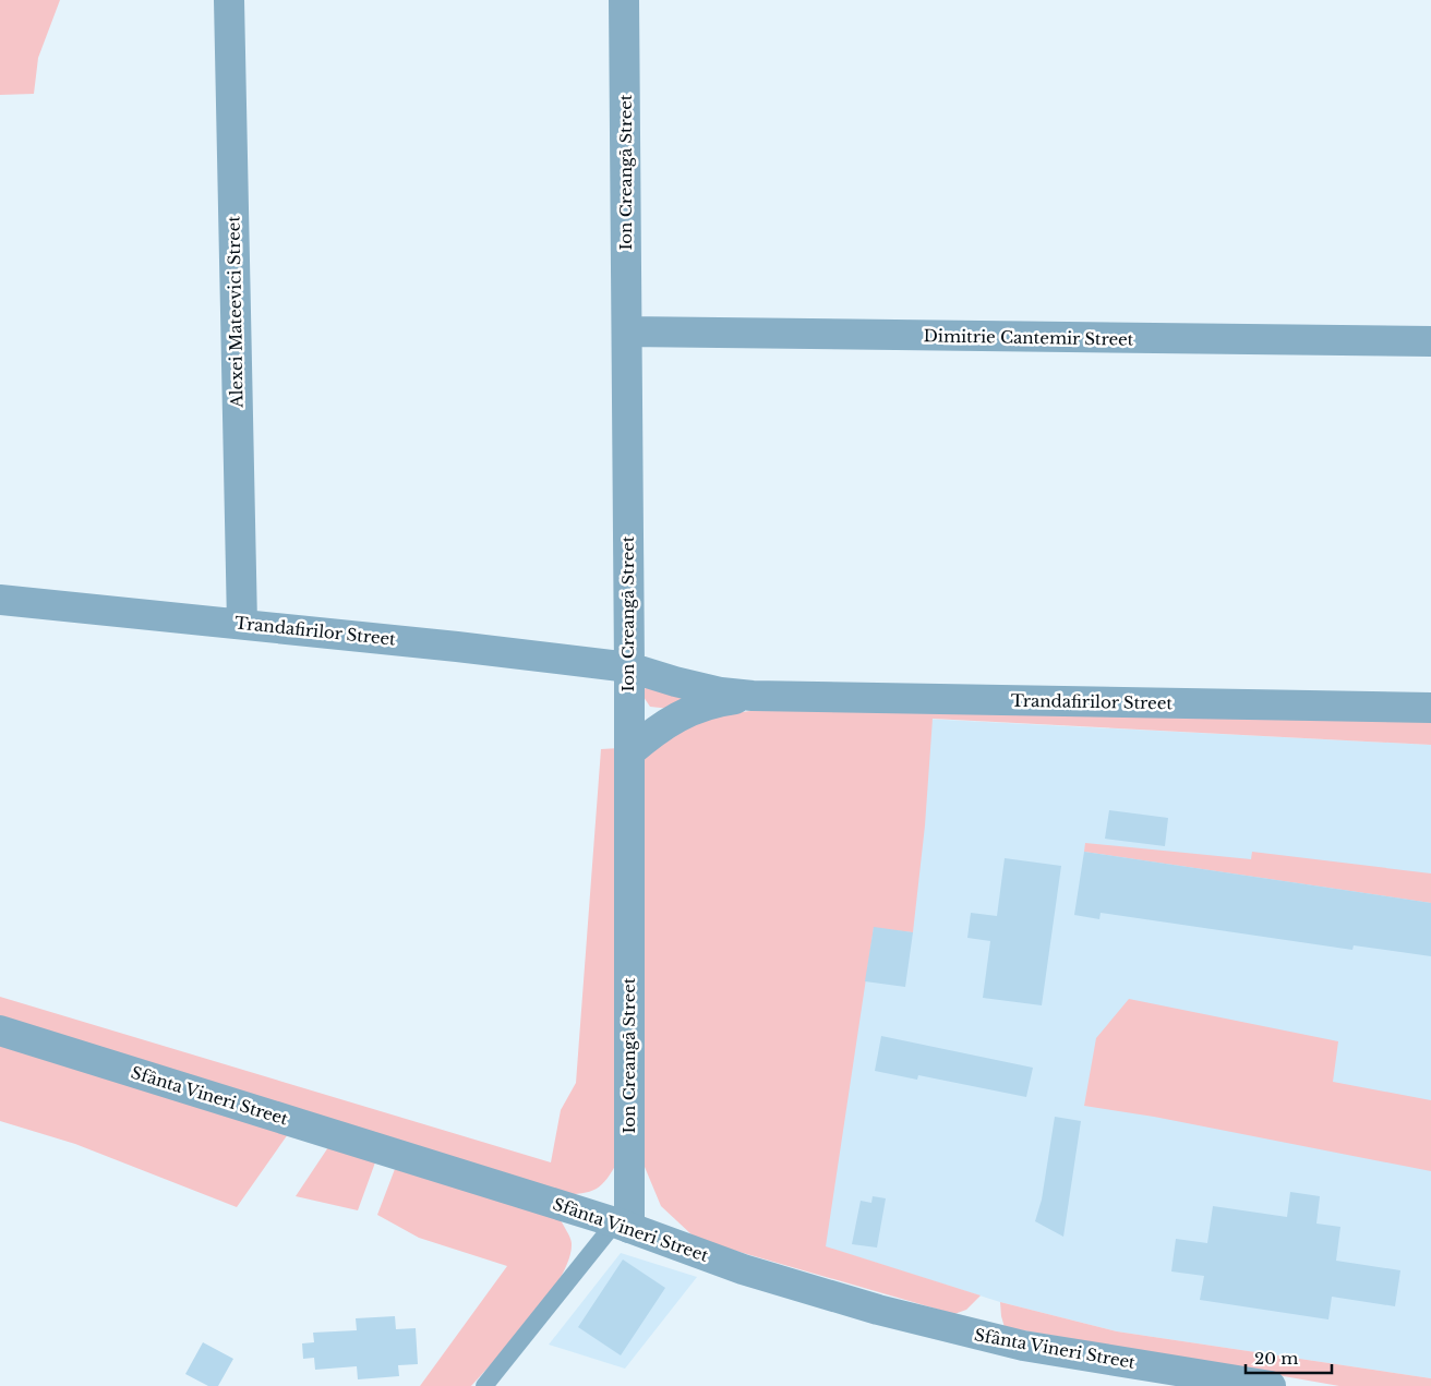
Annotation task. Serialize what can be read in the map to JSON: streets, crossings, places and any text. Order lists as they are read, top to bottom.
{
  "streets": {
    "street": [
      "Ion Creangă Street",
      "Alexei Mateevici Street",
      "Dimitrie Cantemir Street",
      "Trandafirilor Street",
      "Sfânta Vineri Street"
    ]
  },
  "crossings": [
    ["Ion Creangă Street", "Dimitrie Cantemir Street"],
    ["Ion Creangă Street", "Trandafirilor Street"],
    ["Ion Creangă Street", "Sfânta Vineri Street"],
    ["Alexei Mateevici Street", "Trandafirilor Street"]
  ],
  "scale_bar": "20 m"
}
